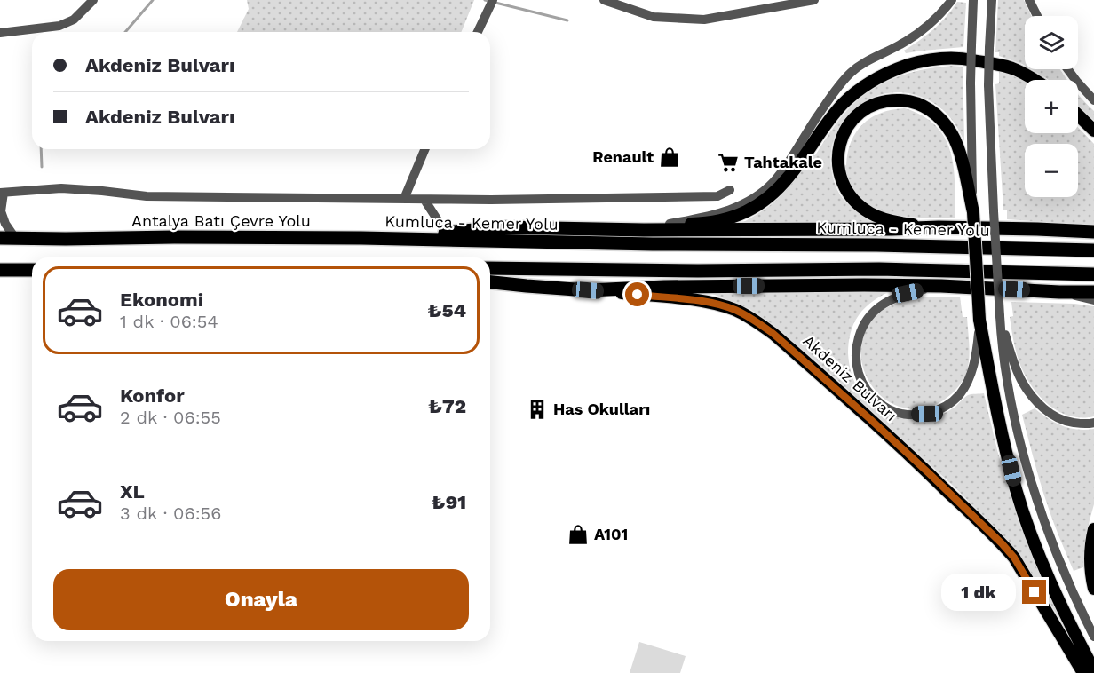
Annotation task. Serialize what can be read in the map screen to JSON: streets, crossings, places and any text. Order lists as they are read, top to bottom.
{
  "streets": {
    "highway": ["Antalya Batı Çevre Yolu", "Kumluca - Kemer Yolu"],
    "main road": ["Akdeniz Bulvarı"]
  },
  "crossings": [
    ["Antalya Batı Çevre Yolu", "Kumluca - Kemer Yolu"]
  ],
  "places": {
    "shop": ["Renault", "A101"],
    "supermarket": ["Tahtakale"],
    "building": ["Has Okulları"]
  },
  "page": {
    "map_buttons": ["+", "−"],
    "banner": ["Akdeniz Bulvarı", "Akdeniz Bulvarı"],
    "list": [
      {
        "name": "Ekonomi",
        "note": "1 dk · 06:54",
        "value": "₺54"
      },
      {
        "name": "Konfor",
        "note": "2 dk · 06:55",
        "value": "₺72"
      },
      {
        "name": "XL",
        "note": "3 dk · 06:56",
        "value": "₺91"
      }
    ],
    "buttons": "Onayla",
    "bubble": "1 dk"
  }
}
